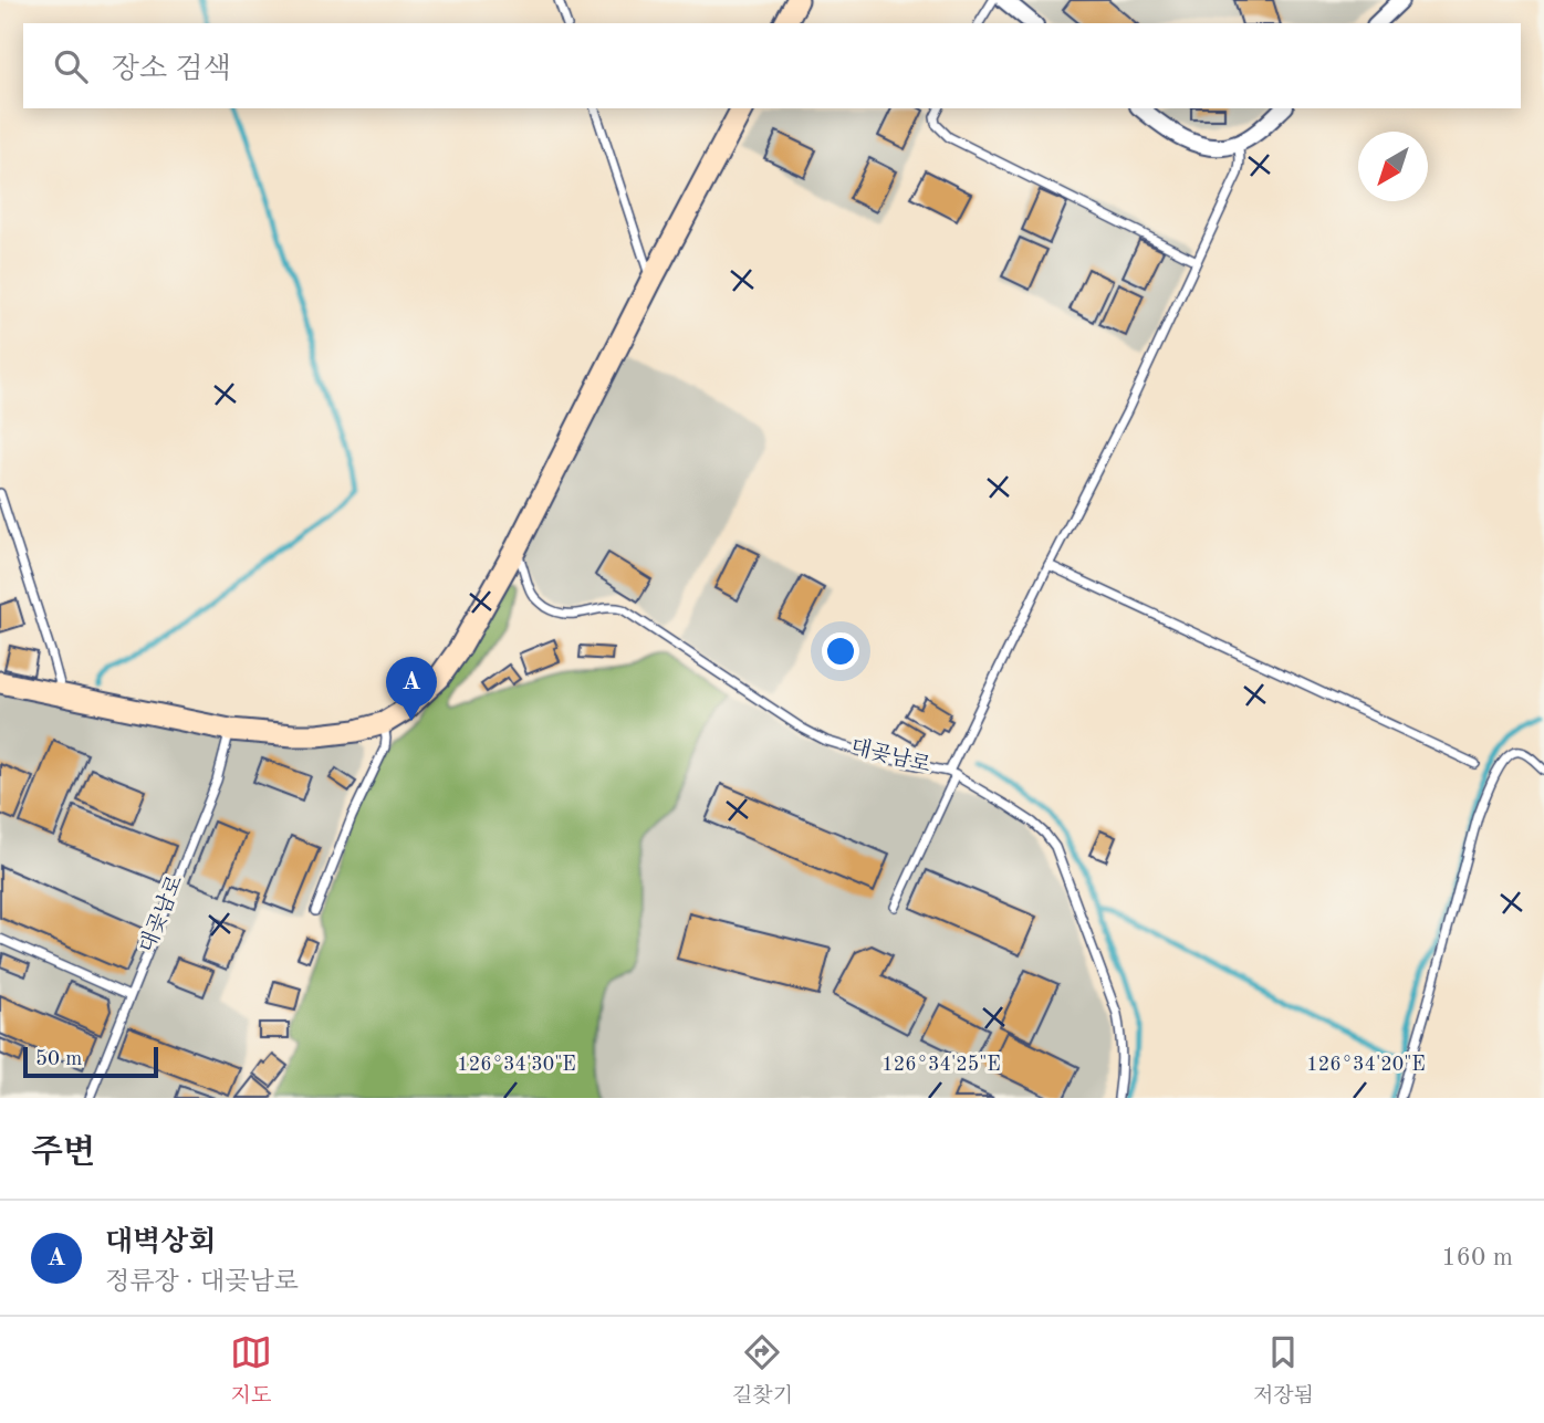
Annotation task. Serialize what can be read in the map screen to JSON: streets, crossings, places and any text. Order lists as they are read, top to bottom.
{
  "streets": {
    "lane": ["대곶남로"]
  },
  "scale_bar": "50 m",
  "north": "bottom left",
  "page": {
    "search": "장소 검색",
    "pins": "A",
    "scale": "50 m",
    "heading": "주변",
    "list": [
      {
        "mark": "A",
        "name": "대벽상회",
        "note": "정류장 · 대곶남로",
        "value": "160 m"
      }
    ],
    "nav": ["지도", "길찾기", "저장됨"]
  },
  "coordinates": ["126°34'30\"E", "126°34'25\"E", "126°34'20\"E"]
}
